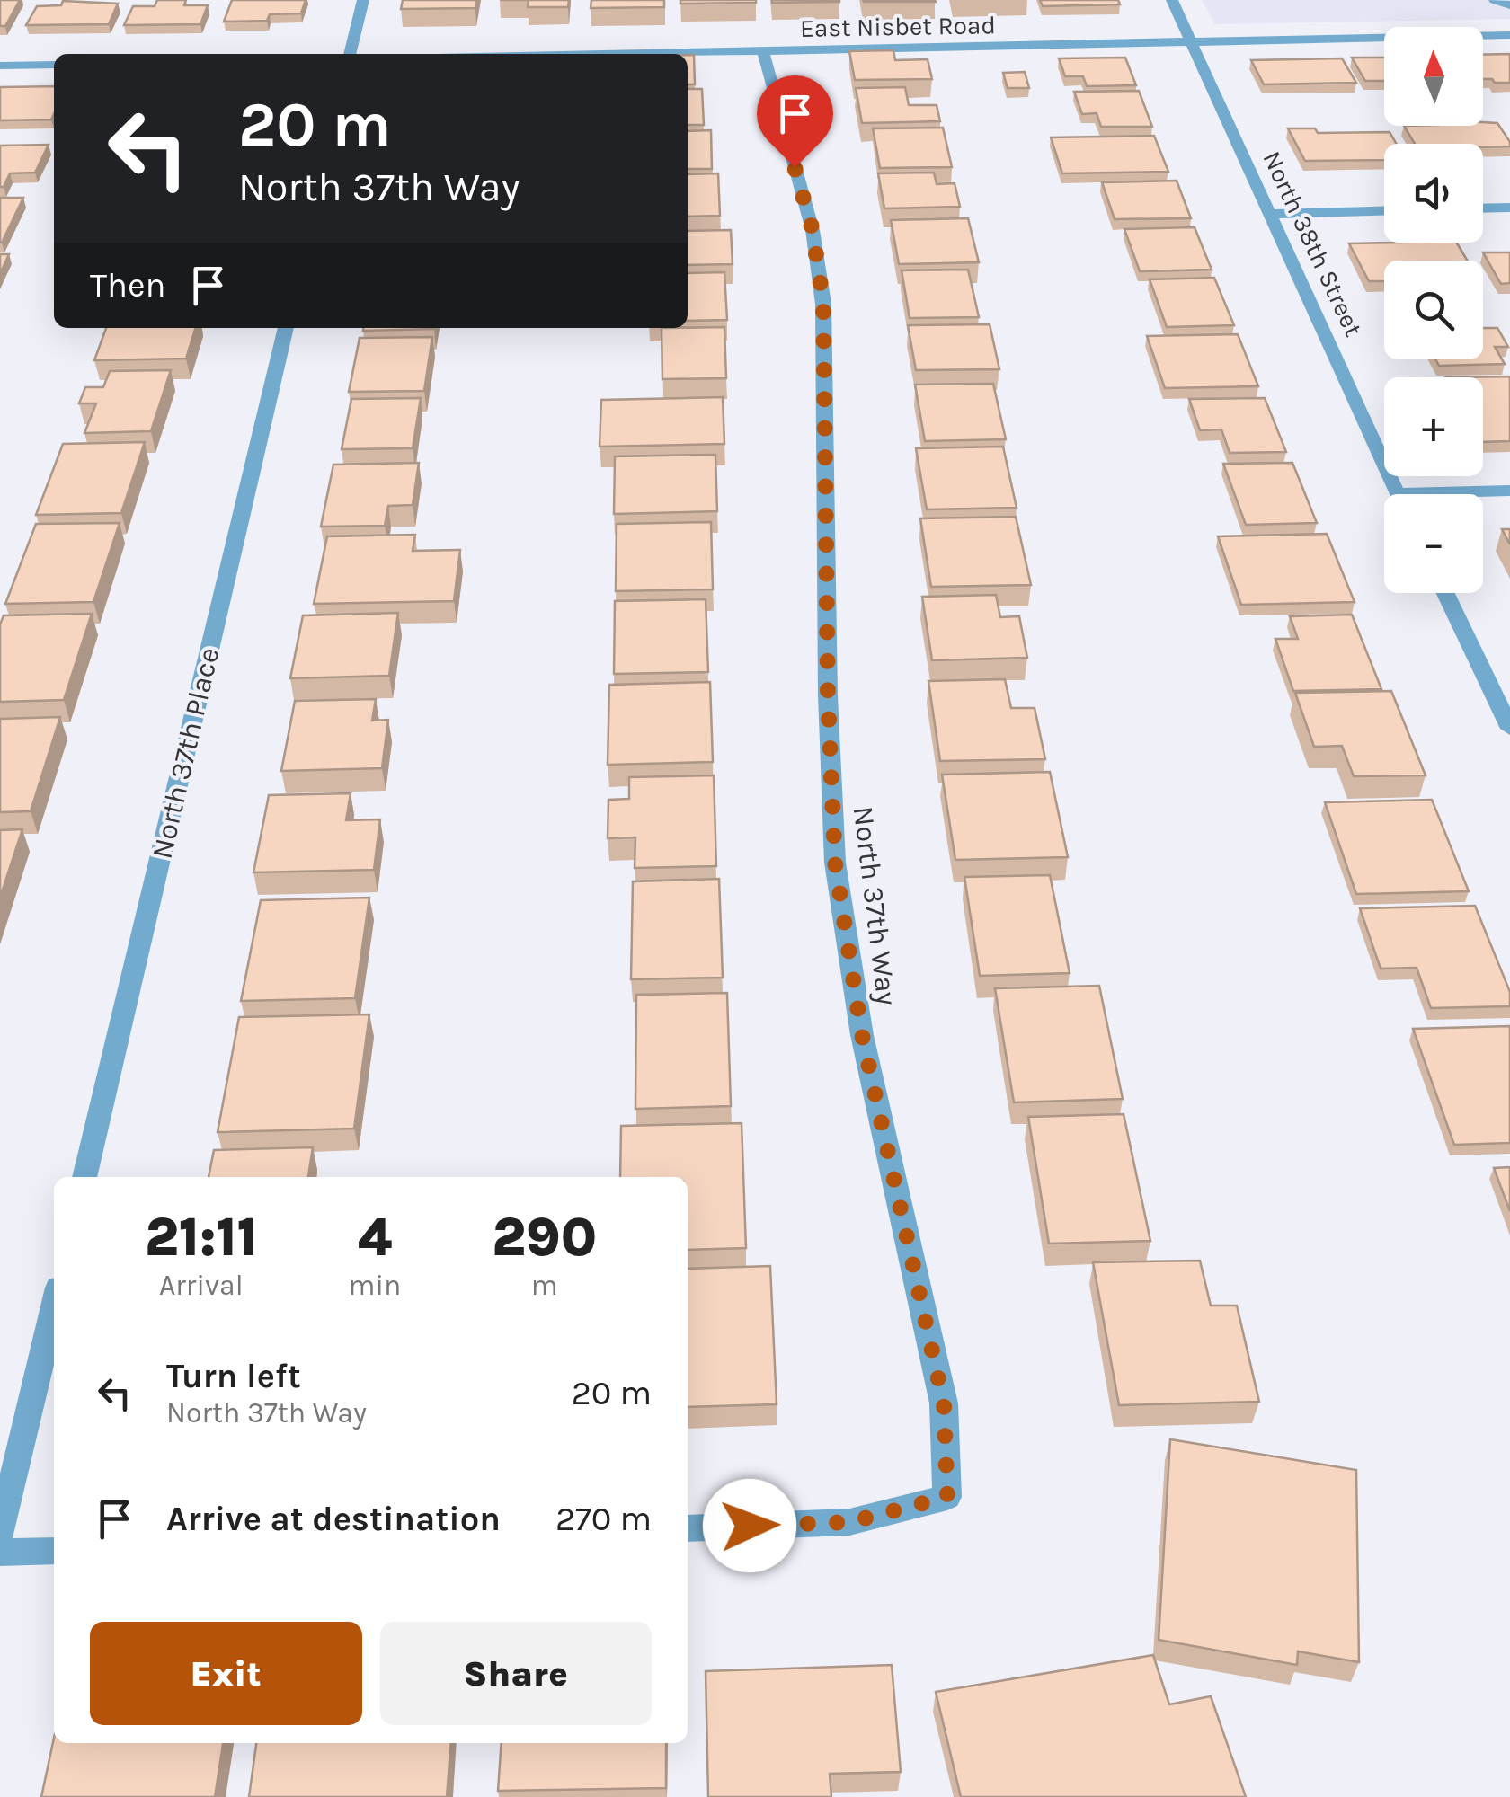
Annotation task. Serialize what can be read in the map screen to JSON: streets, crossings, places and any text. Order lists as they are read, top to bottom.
{
  "streets": {
    "street": [
      "East Nisbet Road",
      "North 38th Street",
      "North 37th Place",
      "North 37th Way"
    ]
  },
  "crossings": [
    ["East Nisbet Road", "North 38th Street"],
    ["East Nisbet Road", "North 37th Way"]
  ],
  "north": "top",
  "page": {
    "map_buttons": ["+", "−"],
    "turn": ["20 m", "North 37th Way"],
    "then": "Then",
    "eta": [
      "21:11",
      "Arrival",
      "4",
      "min",
      "290",
      "m"
    ],
    "list": [
      {
        "name": "Turn left",
        "note": "North 37th Way",
        "value": "20 m"
      },
      {
        "name": "Arrive at destination",
        "value": "270 m"
      }
    ],
    "buttons": ["Exit", "Share"]
  }
}
